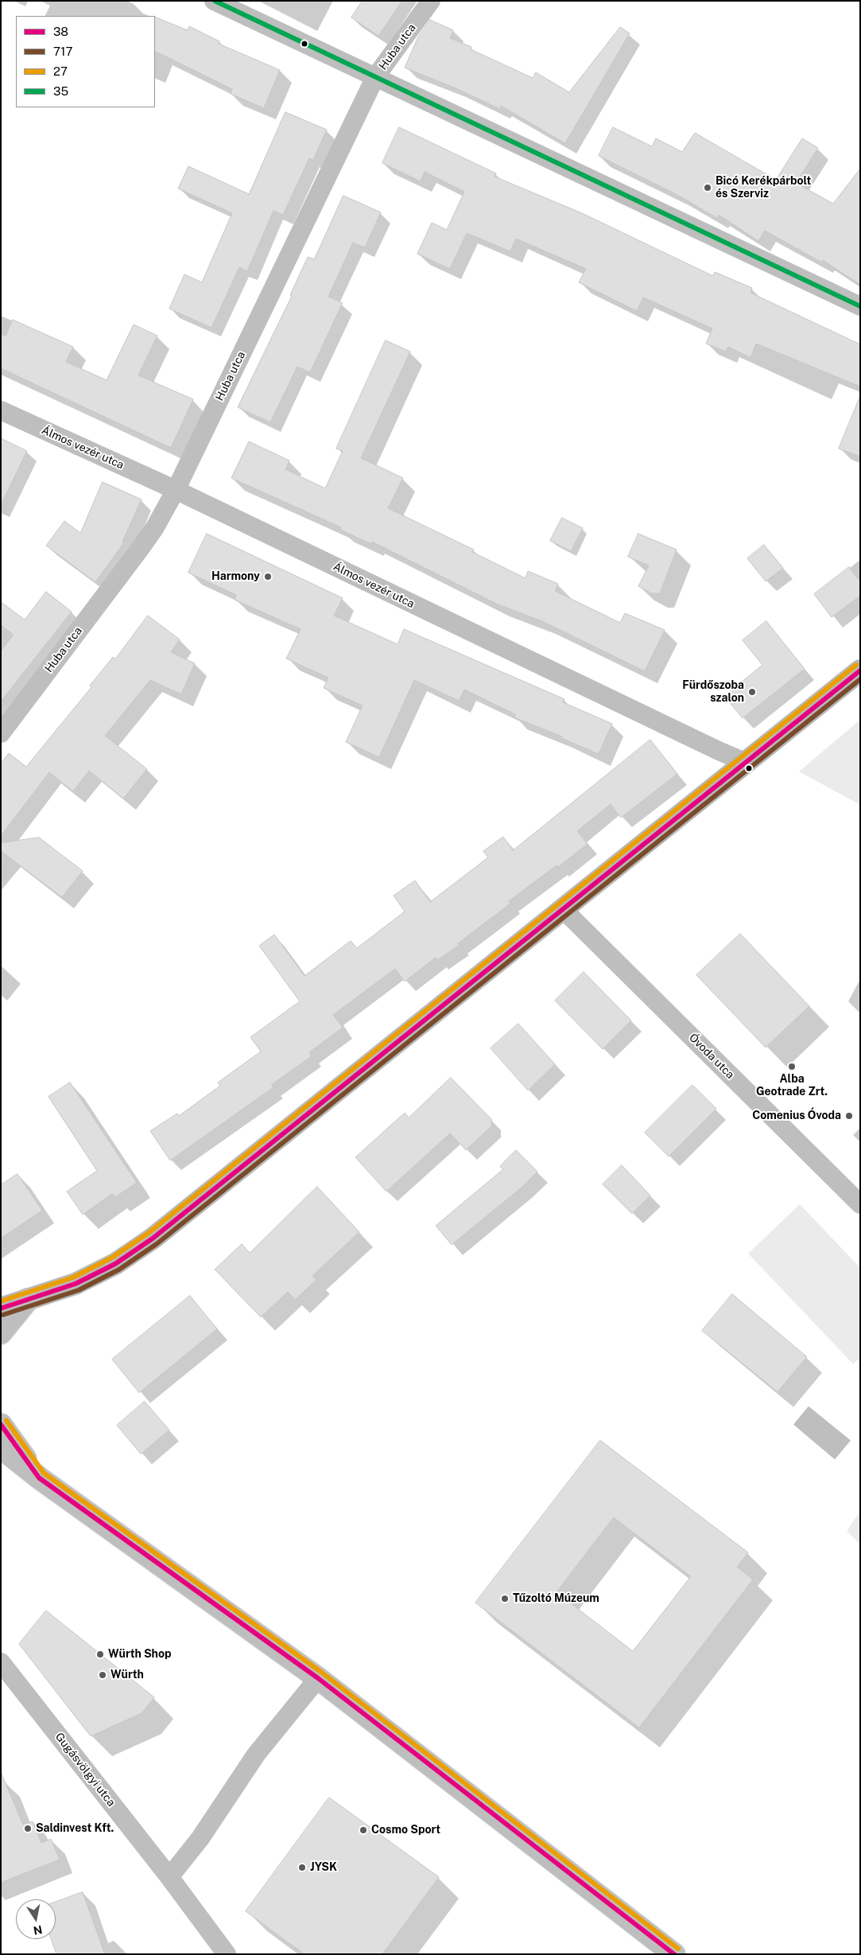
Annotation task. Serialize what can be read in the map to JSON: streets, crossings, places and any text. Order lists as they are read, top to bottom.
{
  "streets": {
    "street": [
      "Huba utca",
      "Álmos vezér utca",
      "Óvoda utca",
      "Gugásvölgyi utca"
    ]
  },
  "crossings": [
    ["Huba utca", "Álmos vezér utca"]
  ],
  "places": [
    "Bicó Kerékpárbolt és Szerviz",
    "Harmony",
    "Fürdőszoba szalon",
    "Alba Geotrade Zrt.",
    "Comenius Óvoda",
    "Tűzoltó Múzeum",
    "Würth Shop",
    "Würth",
    "Saldinvest Kft.",
    "Cosmo Sport",
    "JYSK"
  ],
  "lines": [
    "transit line 35",
    "transit line 27",
    "transit line 38",
    "transit line 717"
  ],
  "legend": [
    "38",
    "717",
    "27",
    "35"
  ],
  "north": "bottom"
}
